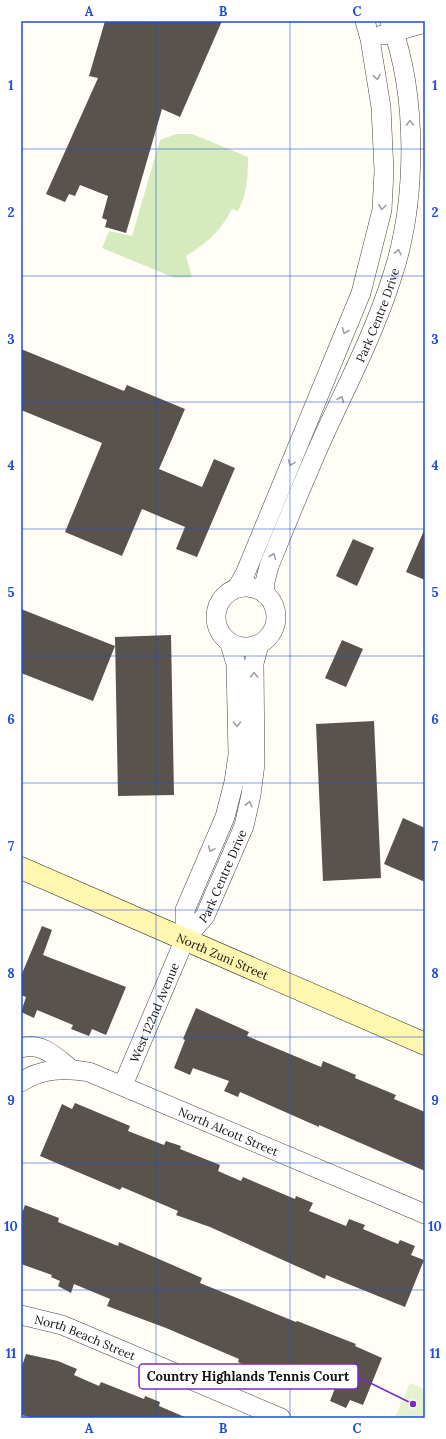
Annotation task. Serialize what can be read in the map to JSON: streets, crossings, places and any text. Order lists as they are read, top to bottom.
{
  "streets": {
    "street": [
      "Park Centre Drive",
      "North Zuni Street",
      "West 122nd Avenue",
      "North Alcott Street",
      "North Beach Street"
    ]
  },
  "crossings": [
    ["Park Centre Drive", "North Zuni Street"],
    ["Park Centre Drive", "West 122nd Avenue"],
    ["North Zuni Street", "West 122nd Avenue"],
    ["West 122nd Avenue", "North Alcott Street"]
  ],
  "places": ["Country Highlands Tennis Court"],
  "grid": {
    "columns": ["A", "B", "C"],
    "rows": [
      "1",
      "2",
      "3",
      "4",
      "5",
      "6",
      "7",
      "8",
      "9",
      "10",
      "11"
    ]
  }
}
